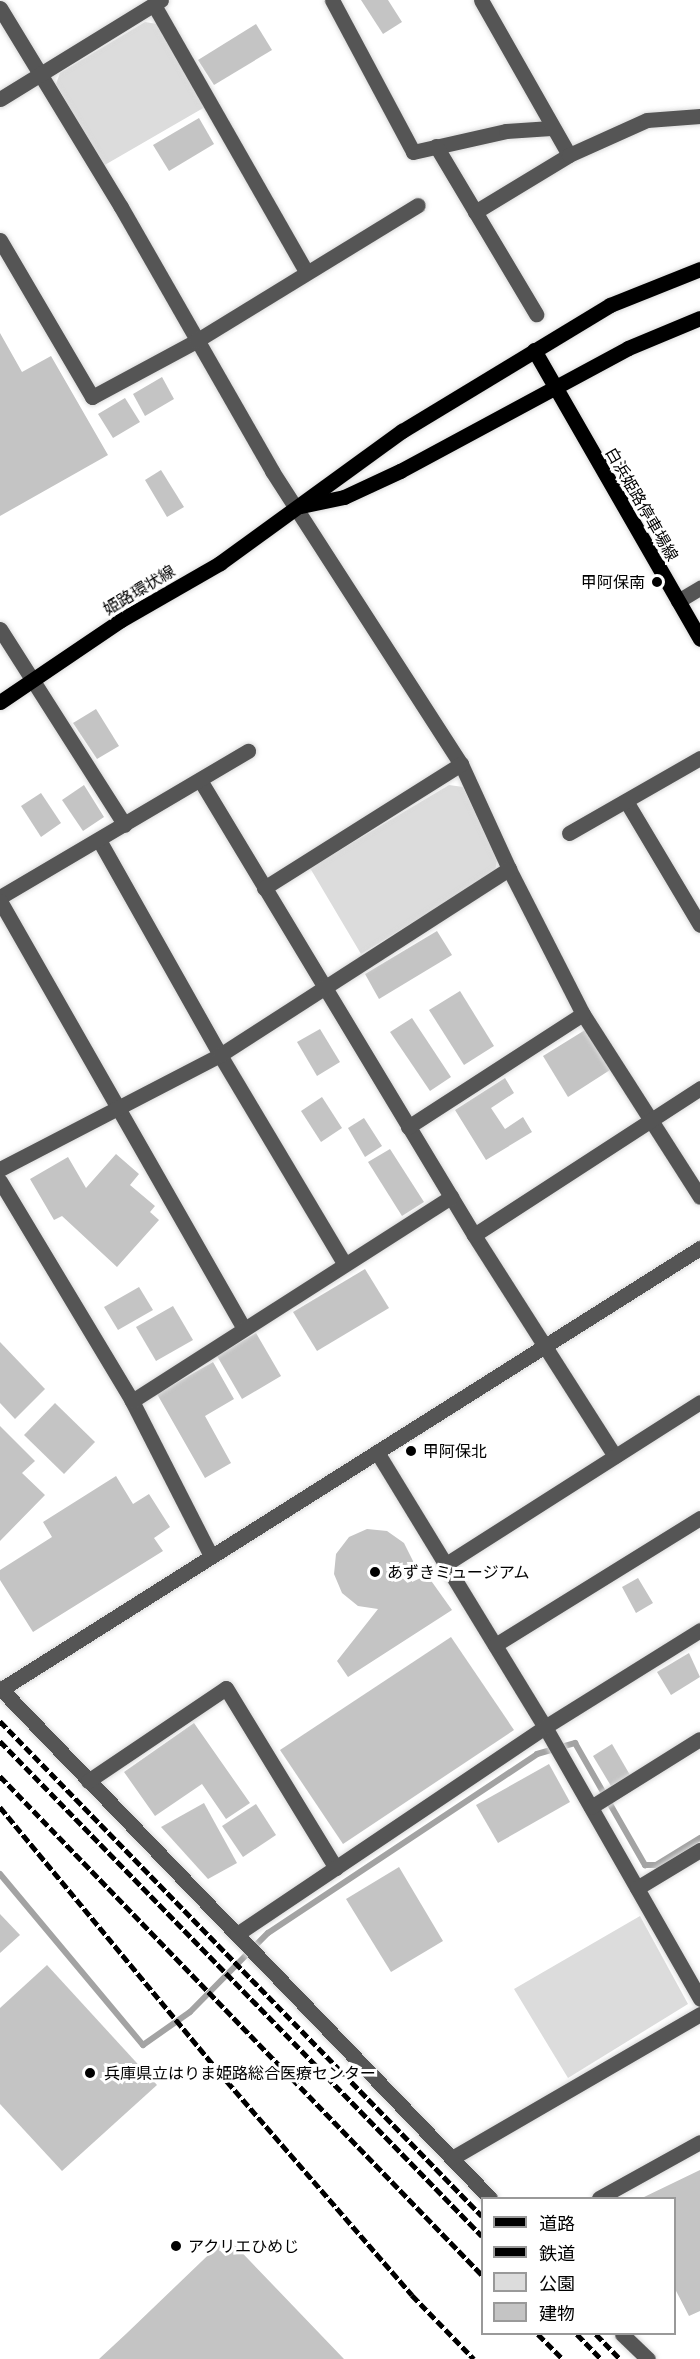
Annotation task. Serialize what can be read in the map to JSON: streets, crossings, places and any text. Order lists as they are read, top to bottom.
{
  "streets": {
    "main road": ["白浜姫路停車場線", "姫路環状線"]
  },
  "crossings": [
    ["白浜姫路停車場線", "姫路環状線"]
  ],
  "places": [
    "甲阿保南",
    "甲阿保北",
    "あずきミュージアム",
    "兵庫県立はりま姫路総合医療センター",
    "アクリエひめじ"
  ],
  "legend": [
    "道路",
    "鉄道",
    "公園",
    "建物"
  ]
}
